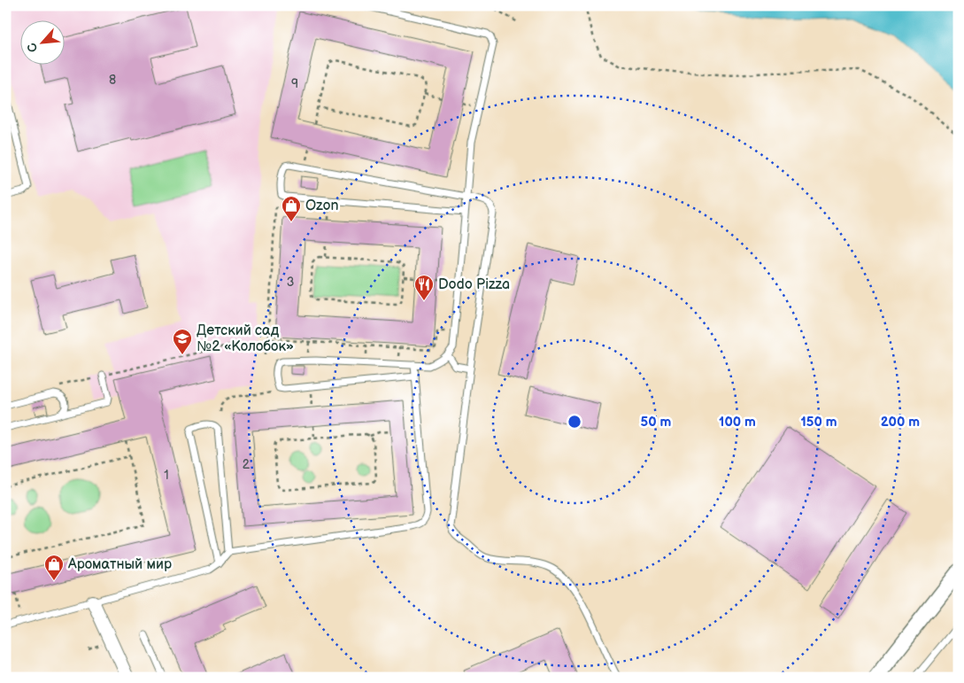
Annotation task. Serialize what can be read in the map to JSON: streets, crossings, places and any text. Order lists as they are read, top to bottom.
{
  "places": {
    "shop": ["Ozon", "Ароматный мир"],
    "restaurant": ["Dodo Pizza"],
    "school or university": ["Детский сад №2 «Колобок»"]
  },
  "house_numbers": [
    "8",
    "9",
    "3",
    "2",
    "1"
  ],
  "north": "bottom left",
  "rings": [
    "50 m",
    "100 m",
    "150 m",
    "200 m"
  ]
}
